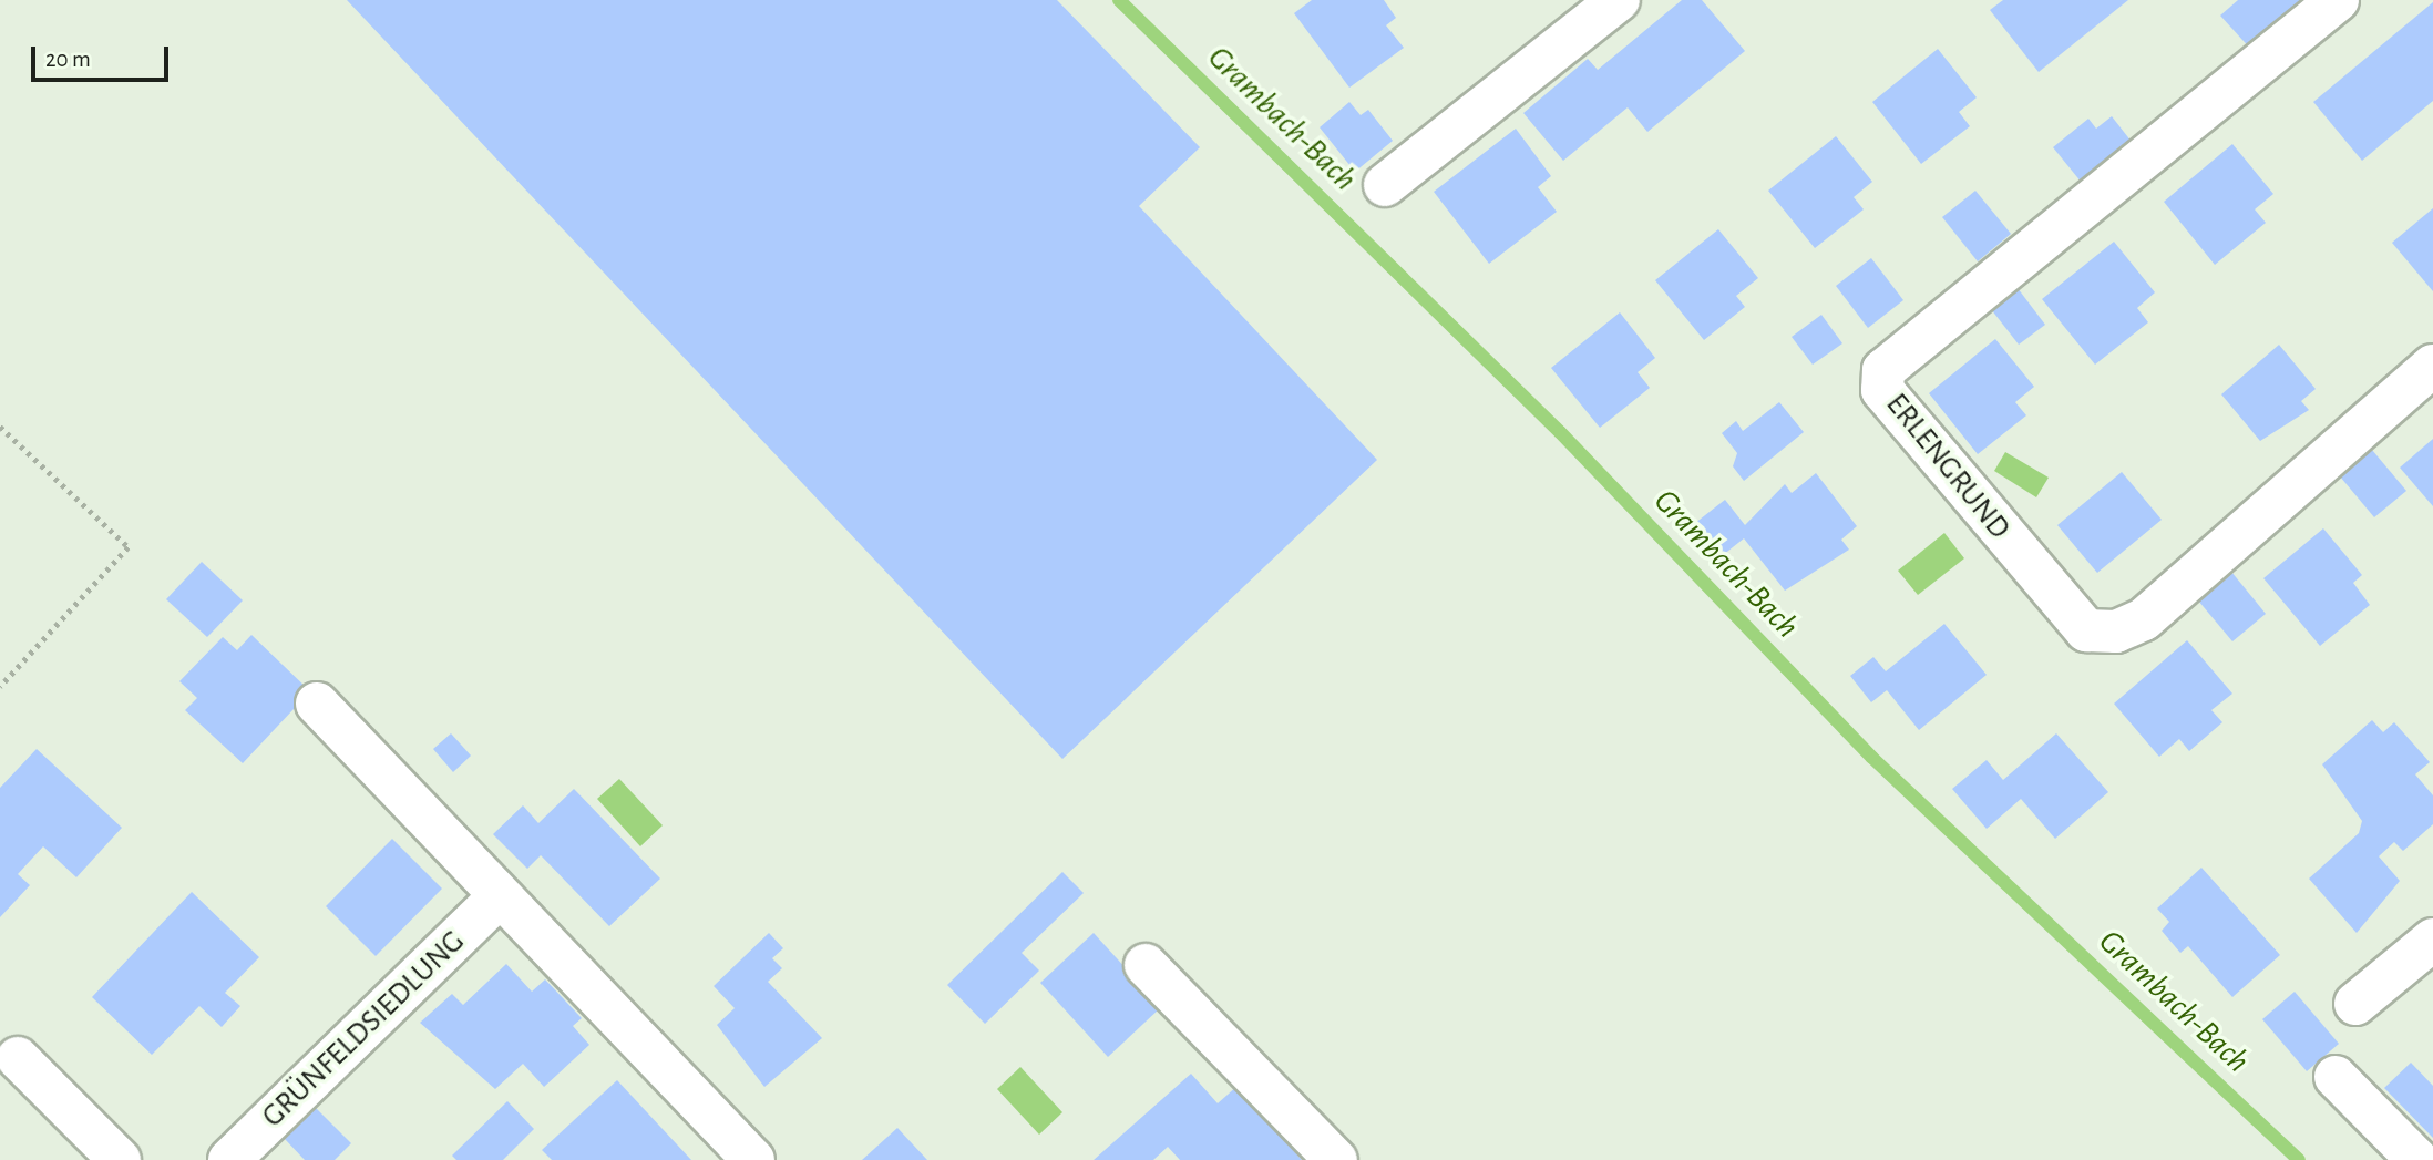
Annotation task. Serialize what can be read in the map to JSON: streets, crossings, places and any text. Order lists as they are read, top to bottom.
{
  "streets": {
    "street": ["ERLENGRUND", "GRÜNFELDSIEDLUNG"]
  },
  "water": ["Grambach-Bach"],
  "scale_bar": "20 m"
}
